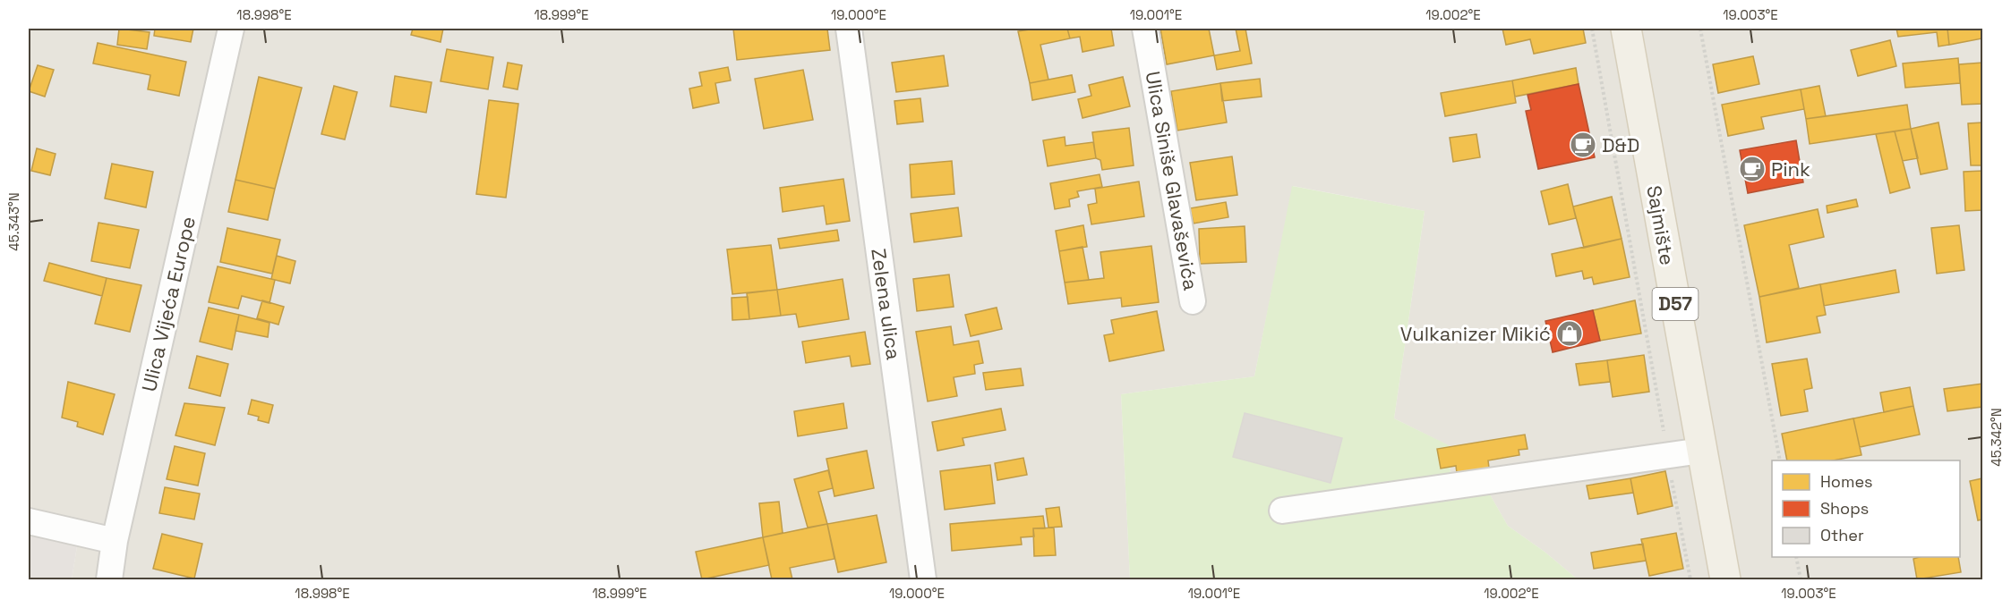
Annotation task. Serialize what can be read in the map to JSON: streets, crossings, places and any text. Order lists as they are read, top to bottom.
{
  "streets": {
    "main road": ["Sajmište", "D57"],
    "street": ["Ulica Siniše Glavaševića", "Ulica Vijeća Europe", "Zelena ulica"]
  },
  "places": {
    "cafe": ["D&D", "Pink"],
    "shop": ["Vulkanizer Mikić"]
  },
  "legend": ["Homes", "Shops", "Other"],
  "coordinates": [
    "18.998°E",
    "18.999°E",
    "19.000°E",
    "19.001°E",
    "19.002°E",
    "19.003°E",
    "45.343°N",
    "45.342°N"
  ]
}
